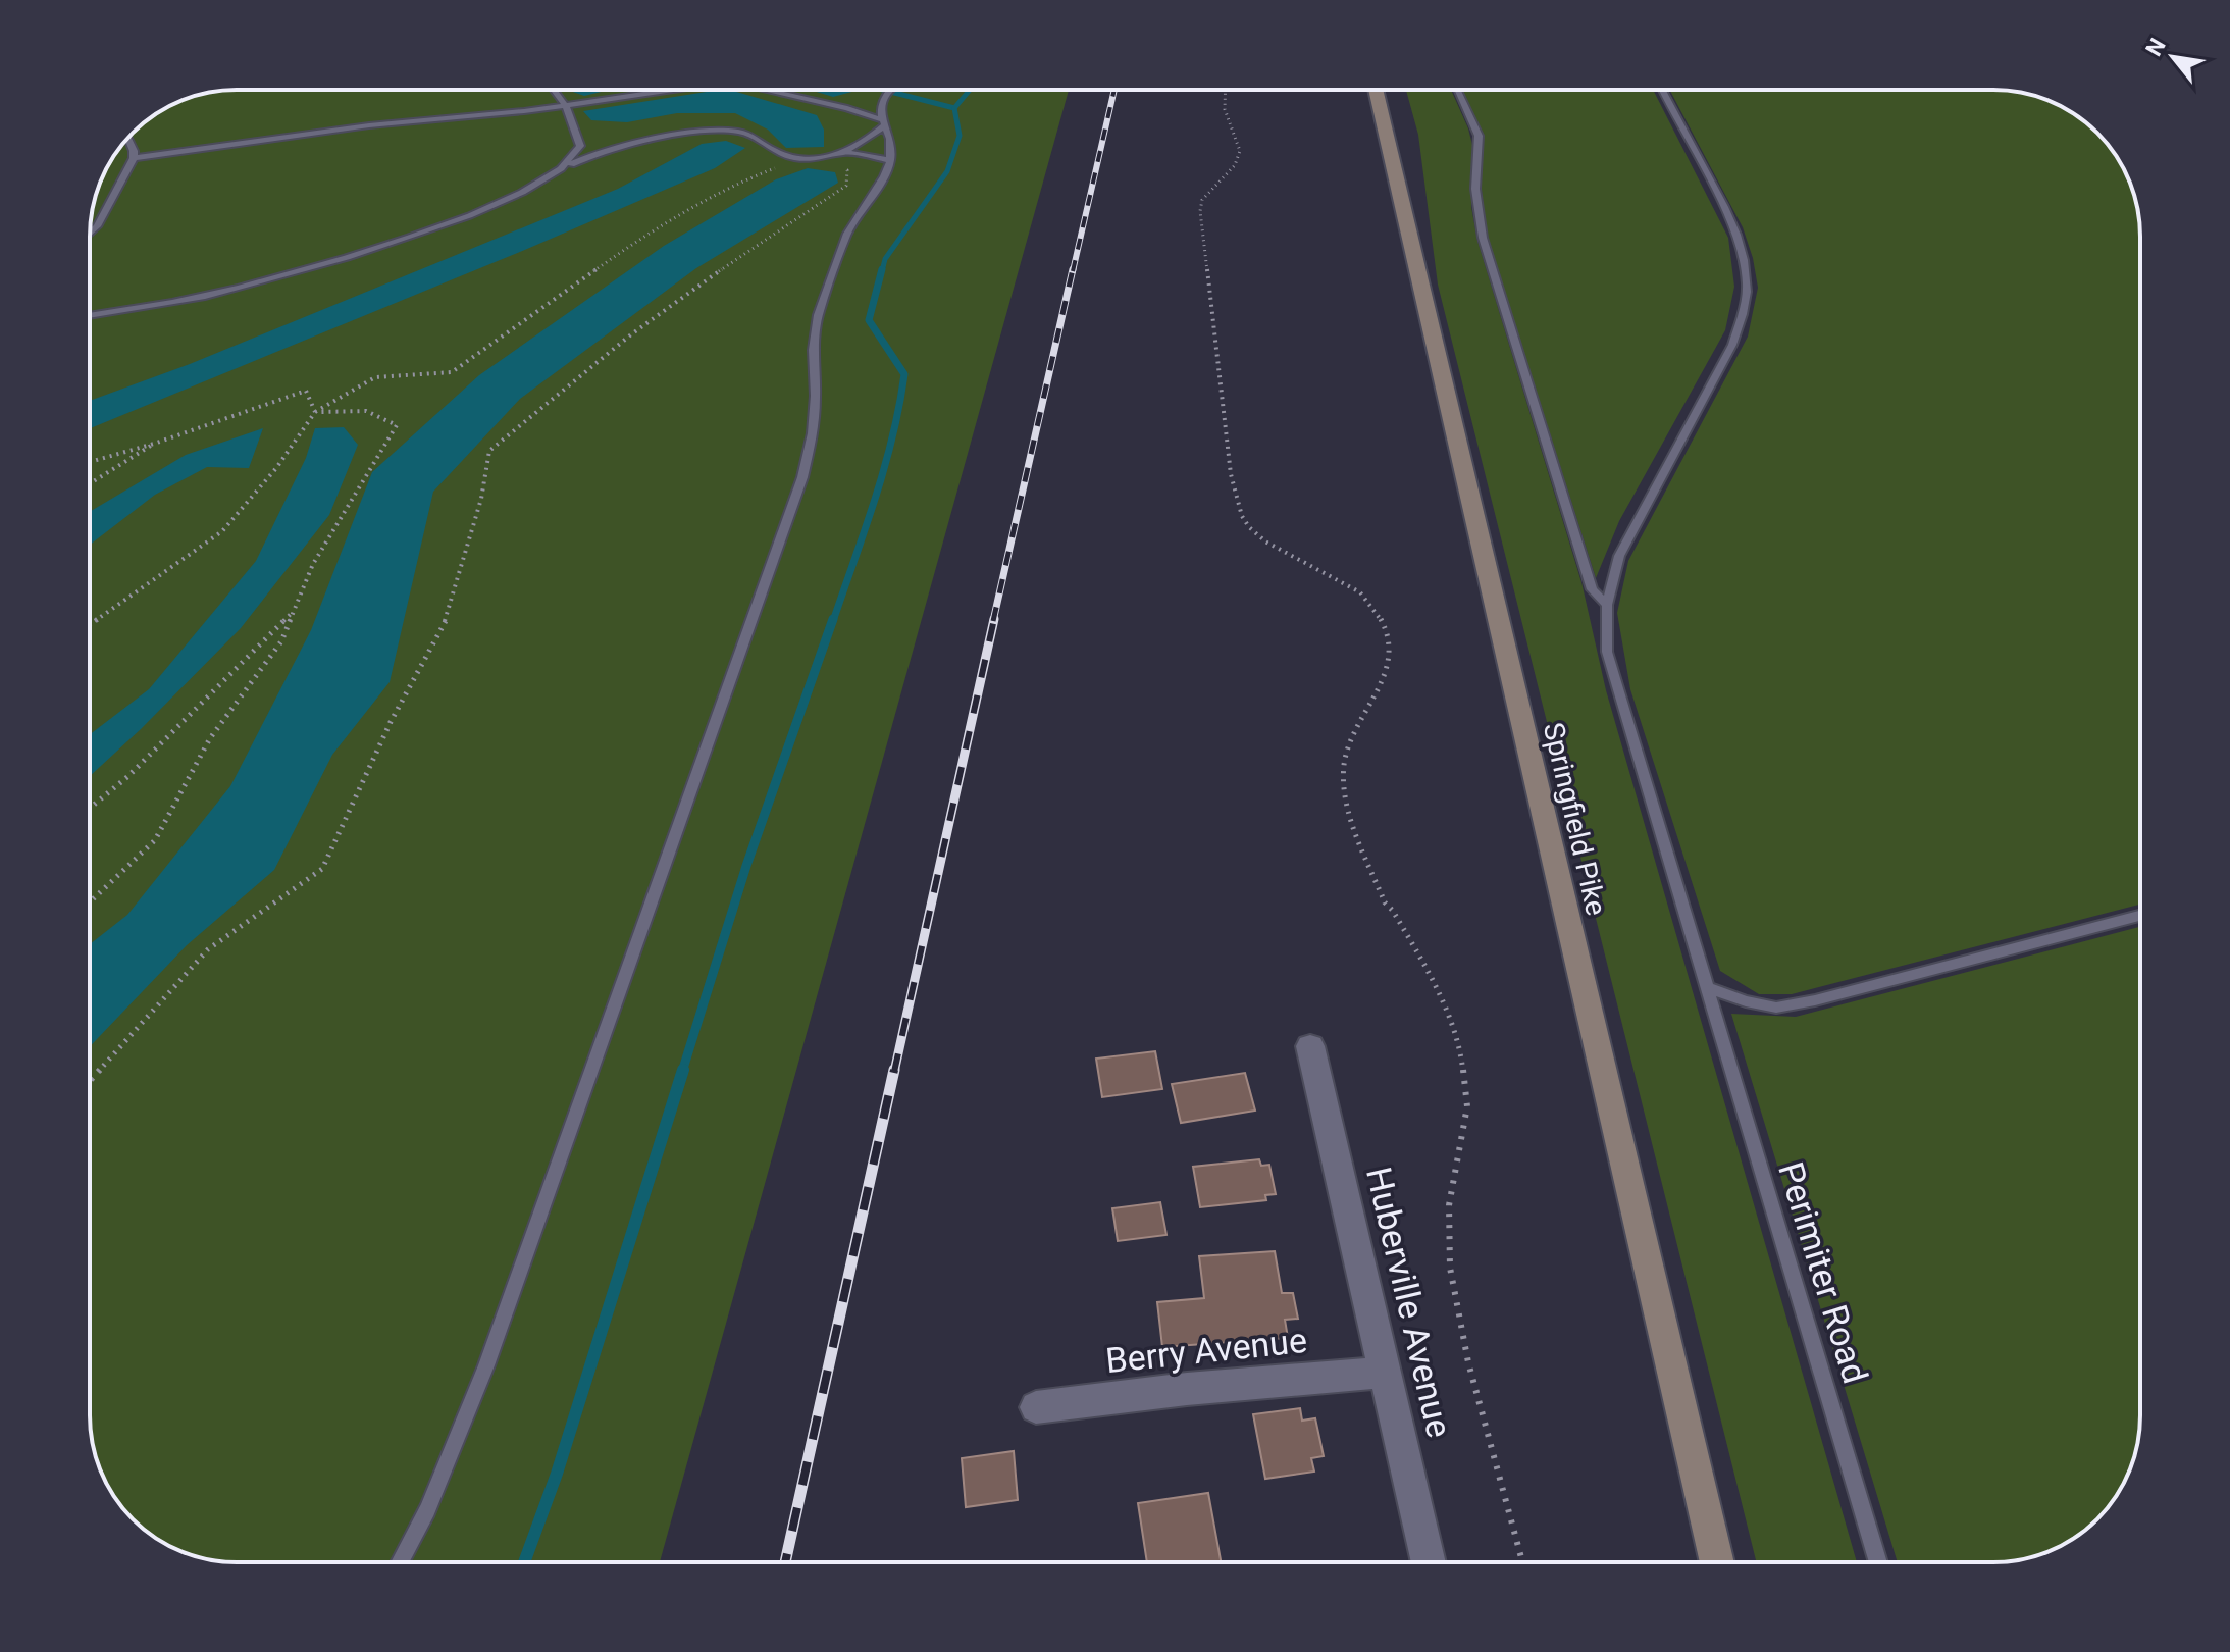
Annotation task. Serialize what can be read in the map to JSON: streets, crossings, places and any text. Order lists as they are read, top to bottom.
{
  "streets": {
    "main road": ["Springfield Pike"],
    "street": ["Huberville Avenue", "Berry Avenue"],
    "lane": ["Perimiter Road"]
  },
  "crossings": [
    ["Huberville Avenue", "Berry Avenue"]
  ],
  "north": "top left"
}
